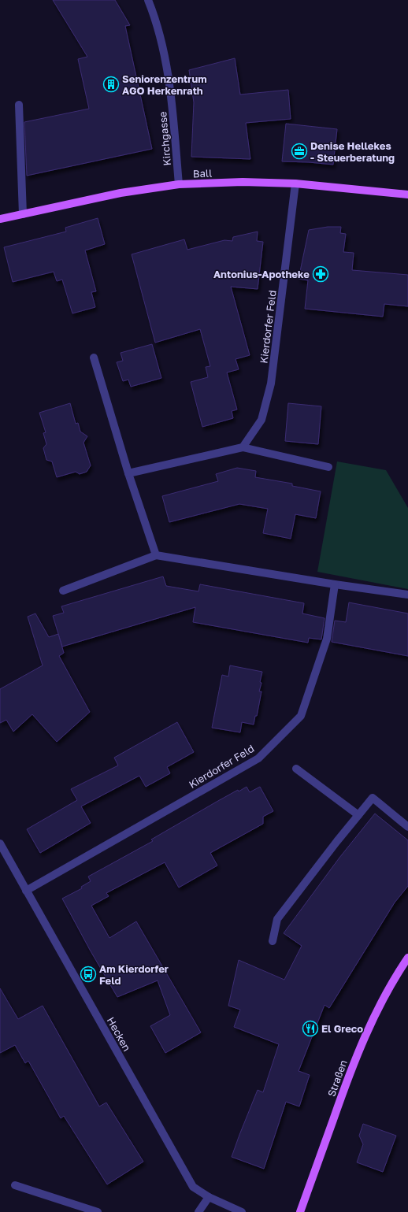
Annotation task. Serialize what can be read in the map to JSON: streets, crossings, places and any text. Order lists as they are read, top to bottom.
{
  "streets": {
    "main road": ["Ball", "Straßen"],
    "street": ["Kirchgasse", "Kierdorfer Feld", "Hecken"]
  },
  "crossings": [
    ["Kirchgasse", "Ball"],
    ["Ball", "Kierdorfer Feld"],
    ["Kierdorfer Feld", "Hecken"]
  ],
  "places": {
    "building": ["Seniorenzentrum AGO Herkenrath"],
    "office": ["Denise Hellekes - Steuerberatung"],
    "pharmacy": ["Antonius-Apotheke"],
    "bus stop": ["Am Kierdorfer Feld"],
    "restaurant": ["El Greco"]
  }
}
